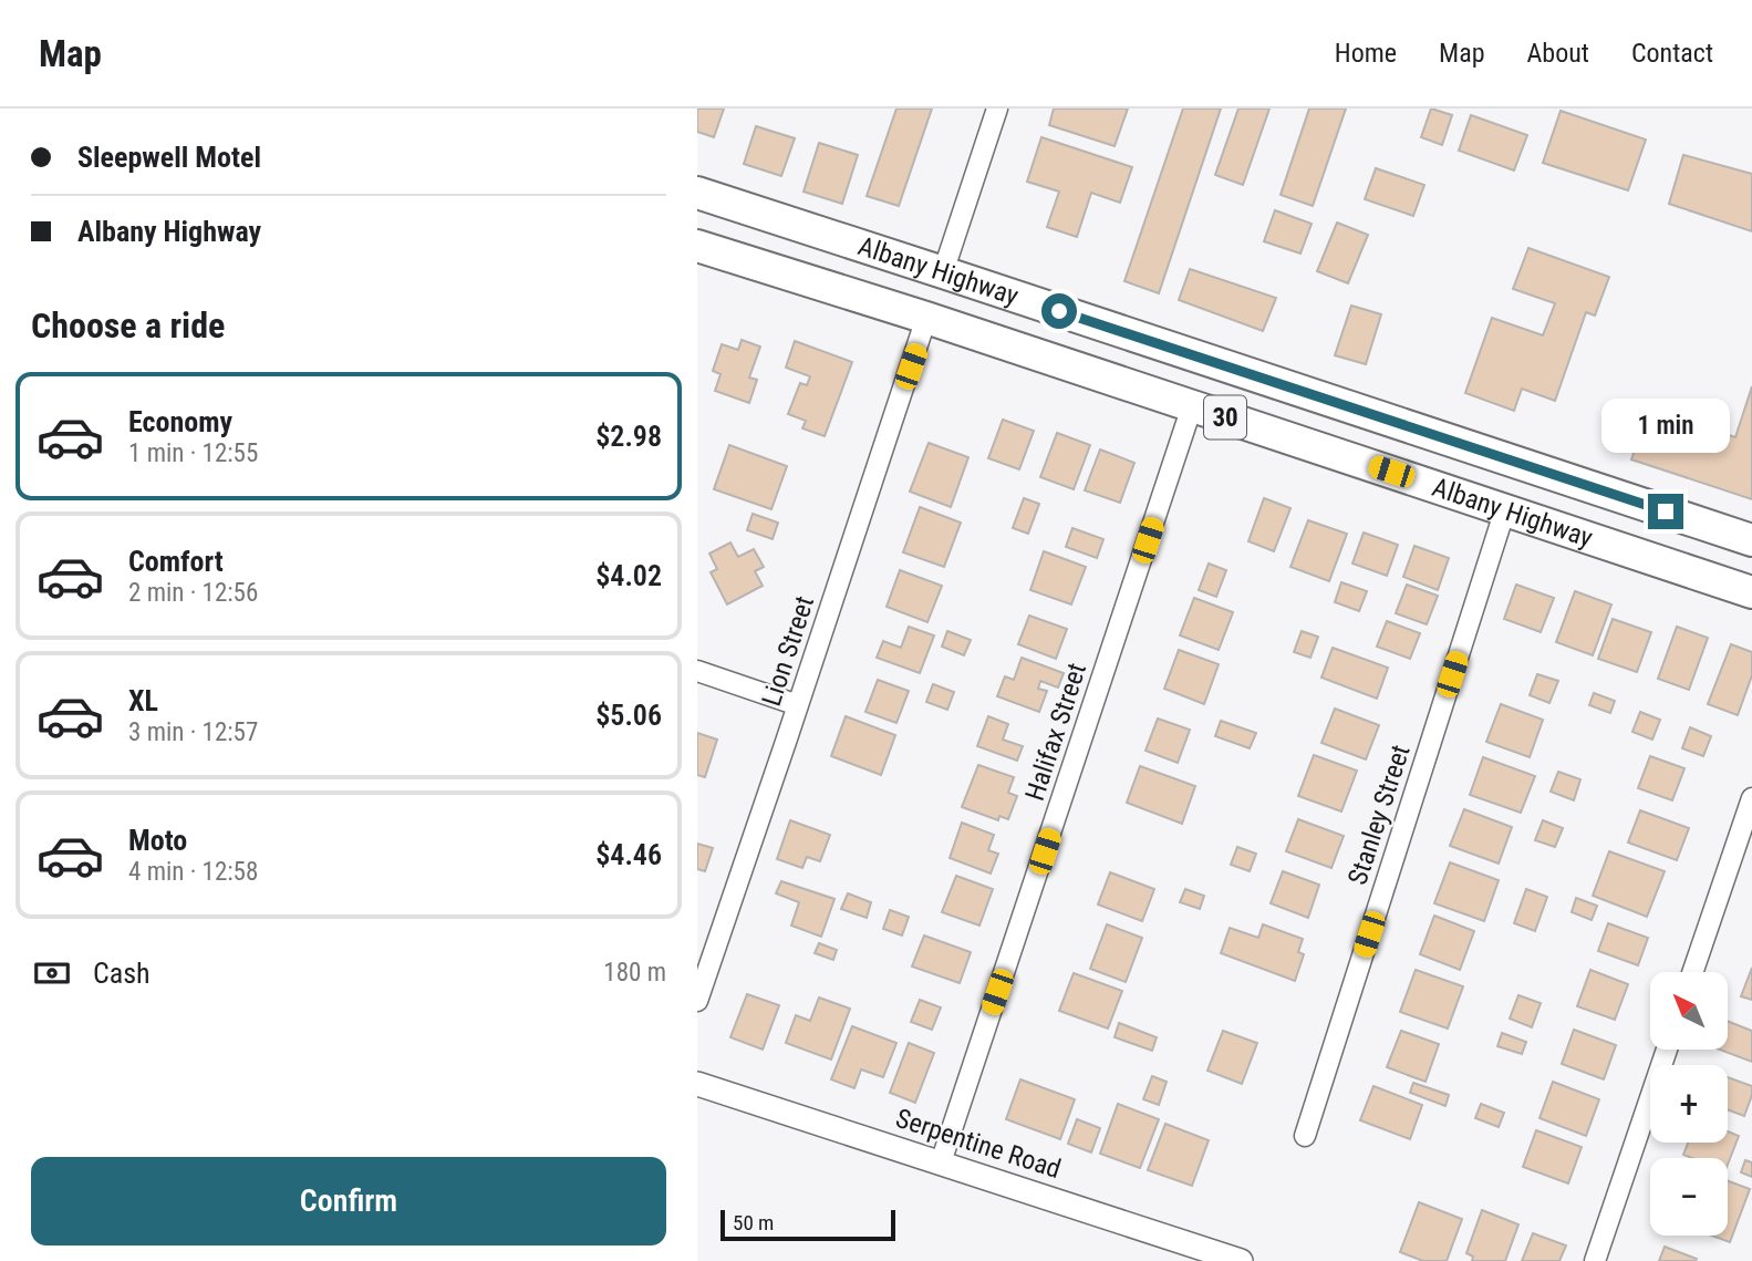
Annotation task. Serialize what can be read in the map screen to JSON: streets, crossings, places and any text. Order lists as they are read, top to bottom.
{
  "streets": {
    "highway": ["Albany Highway", "30"],
    "street": [
      "Lion Street",
      "Halifax Street",
      "Stanley Street",
      "Serpentine Road"
    ]
  },
  "crossings": [
    ["Albany Highway", "Lion Street"],
    ["Albany Highway", "Halifax Street"],
    ["Albany Highway", "Stanley Street"],
    ["Halifax Street", "Serpentine Road"]
  ],
  "scale_bar": "50 m",
  "north": "top left",
  "page": {
    "header": "Map",
    "nav": [
      "Home",
      "Map",
      "About",
      "Contact"
    ],
    "banner": ["Sleepwell Motel", "Albany Highway"],
    "heading": "Choose a ride",
    "list": [
      {
        "name": "Economy",
        "note": "1 min · 12:55",
        "value": "$2.98"
      },
      {
        "name": "Comfort",
        "note": "2 min · 12:56",
        "value": "$4.02"
      },
      {
        "name": "XL",
        "note": "3 min · 12:57",
        "value": "$5.06"
      },
      {
        "name": "Moto",
        "note": "4 min · 12:58",
        "value": "$4.46"
      }
    ],
    "bubble": "1 min",
    "pay": ["Cash", "180 m"],
    "map_buttons": ["+", "−"],
    "buttons": "Confirm",
    "scale": "50 m"
  }
}
